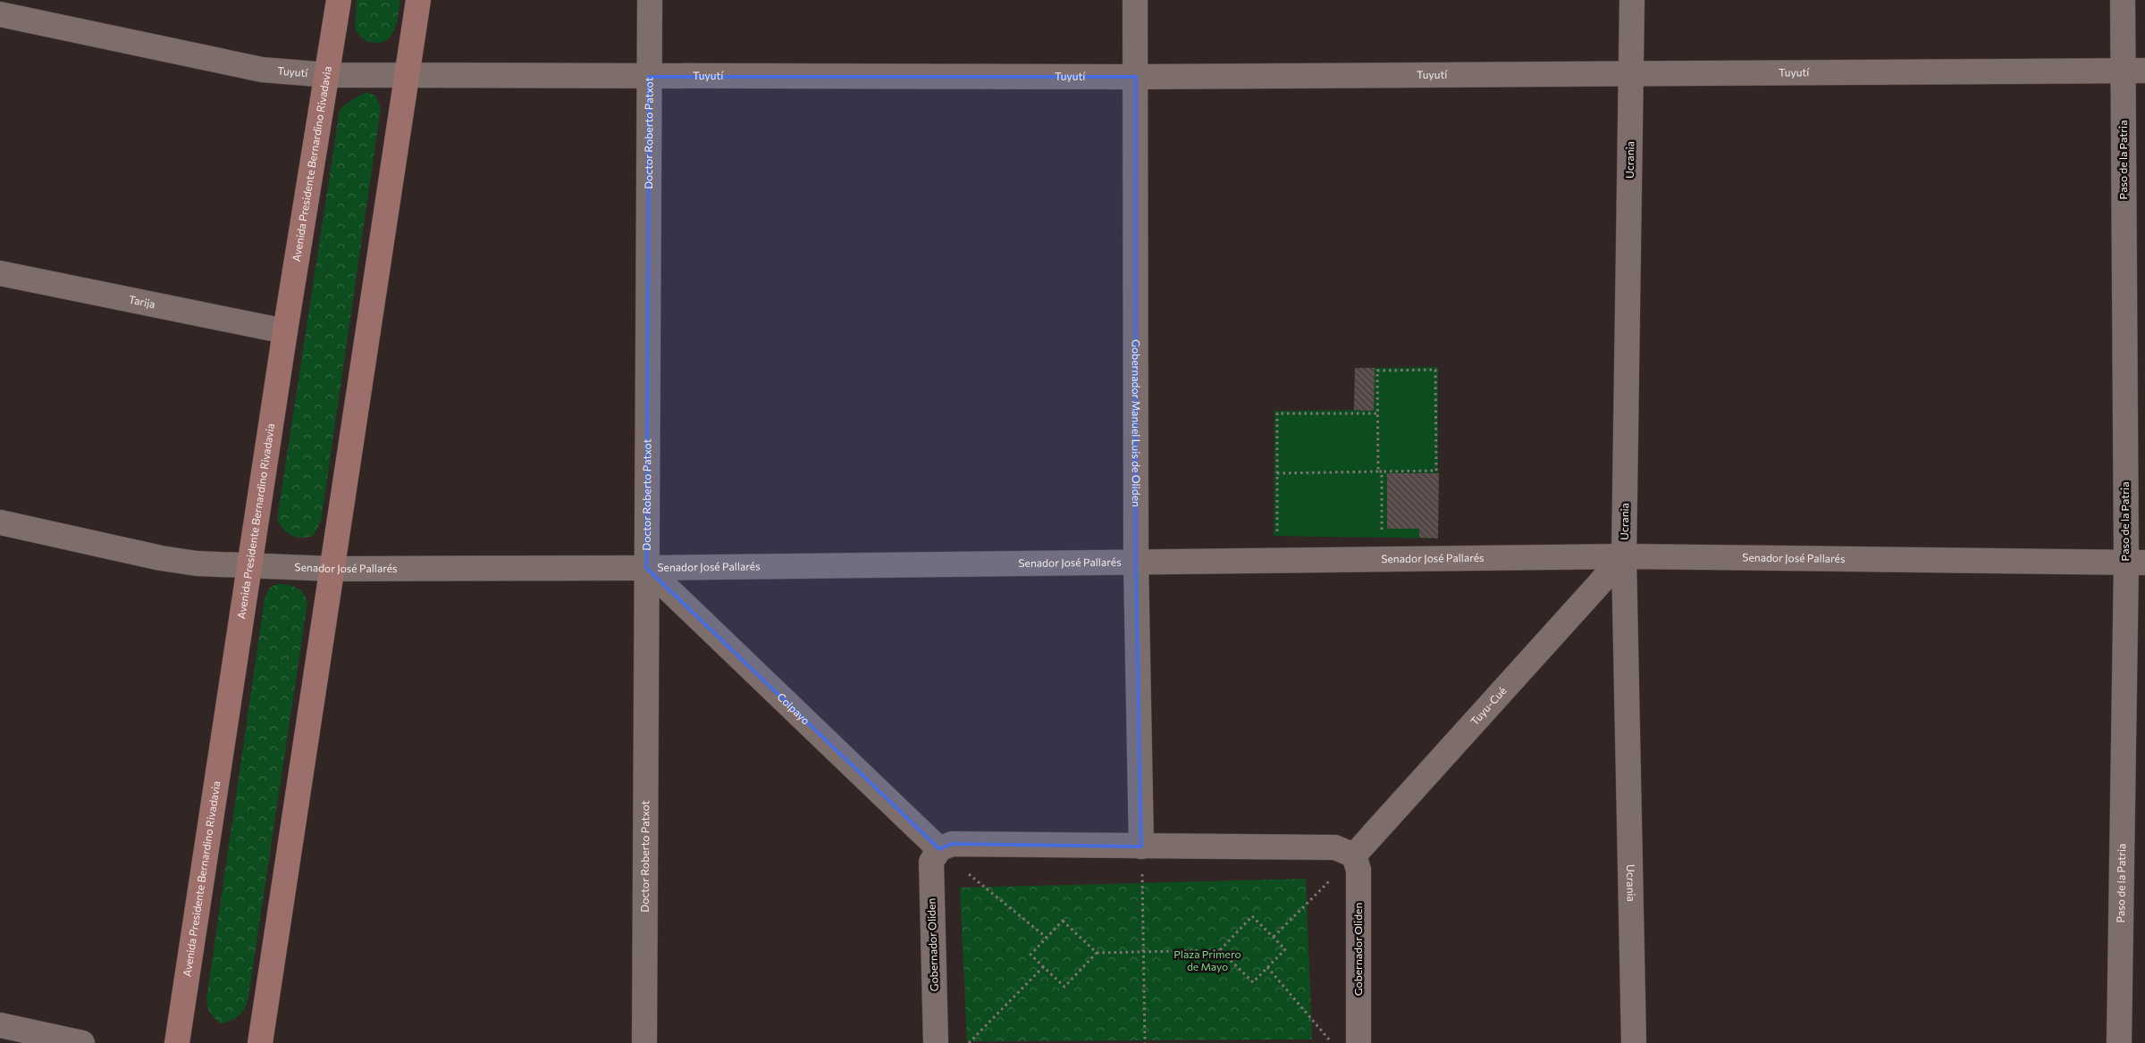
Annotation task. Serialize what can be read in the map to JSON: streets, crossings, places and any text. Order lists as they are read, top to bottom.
{
  "streets": {
    "main road": ["Avenida Presidente Bernardino Rivadavia"],
    "street": [
      "Tuyutí",
      "Doctor Roberto Patxot",
      "Ucrania",
      "Paso de la Patria",
      "Tarija",
      "Gobernador Manuel Luis de Oliden",
      "Senador José Pallarés",
      "Tuyu-Cué",
      "Colpayo",
      "Gobernador Oliden"
    ]
  },
  "crossings": [
    ["Tuyutí", "Doctor Roberto Patxot"],
    ["Tuyutí", "Ucrania"],
    ["Tuyutí", "Paso de la Patria"],
    ["Tuyutí", "Avenida Presidente Bernardino Rivadavia"],
    ["Tuyutí", "Gobernador Manuel Luis de Oliden"],
    ["Doctor Roberto Patxot", "Senador José Pallarés"],
    ["Doctor Roberto Patxot", "Colpayo"],
    ["Ucrania", "Senador José Pallarés"],
    ["Ucrania", "Tuyu-Cué"],
    ["Paso de la Patria", "Senador José Pallarés"],
    ["Avenida Presidente Bernardino Rivadavia", "Tarija"],
    ["Avenida Presidente Bernardino Rivadavia", "Senador José Pallarés"],
    ["Gobernador Manuel Luis de Oliden", "Senador José Pallarés"],
    ["Senador José Pallarés", "Tuyu-Cué"],
    ["Senador José Pallarés", "Colpayo"],
    ["Tuyu-Cué", "Gobernador Oliden"],
    ["Colpayo", "Gobernador Oliden"]
  ],
  "parks": ["Plaza Primero de Mayo"]
}
